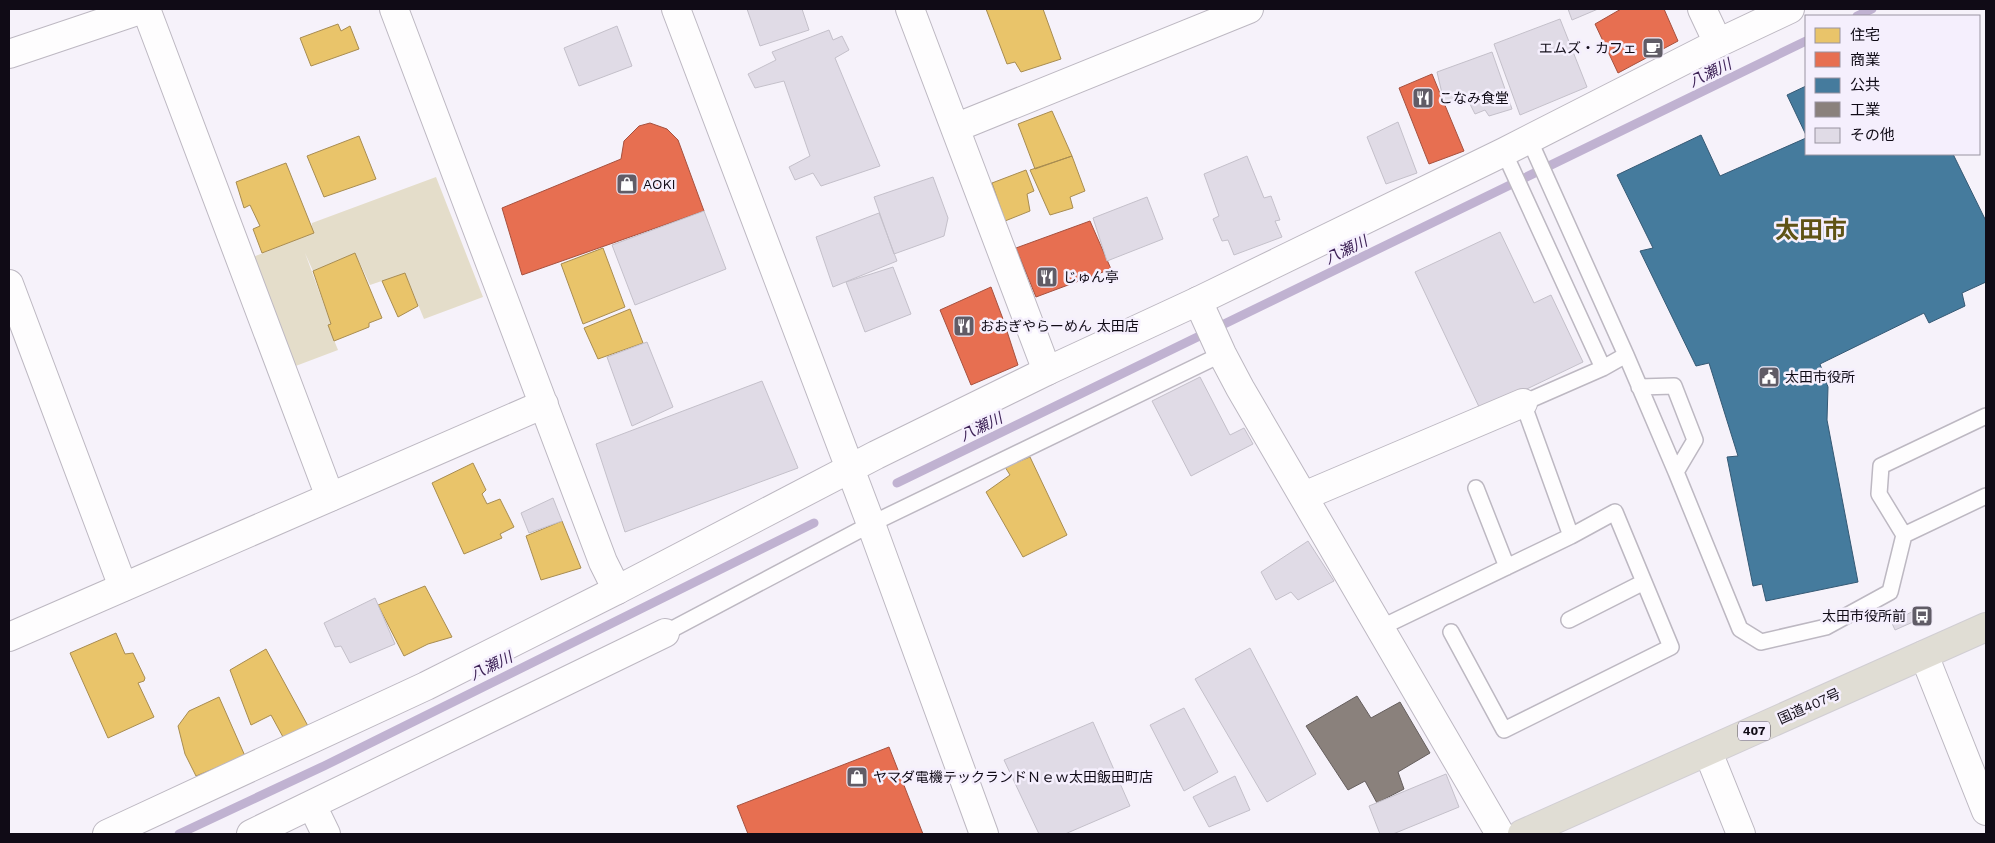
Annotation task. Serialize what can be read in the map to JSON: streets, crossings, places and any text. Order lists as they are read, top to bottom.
{
  "streets": {
    "highway": ["国道407号", "407"]
  },
  "districts": ["太田市"],
  "water": ["八瀬川"],
  "places": {
    "cafe": ["エムズ・カフェ"],
    "restaurant": ["こなみ食堂", "じゅん亭", "おおぎやらーめん 太田店"],
    "shop": ["AOKI", "ヤマダ電機テックランドＮｅｗ太田飯田町店"],
    "public building": ["太田市役所"],
    "bus stop": ["太田市役所前"]
  },
  "legend": [
    "住宅",
    "商業",
    "公共",
    "工業",
    "その他"
  ]
}
